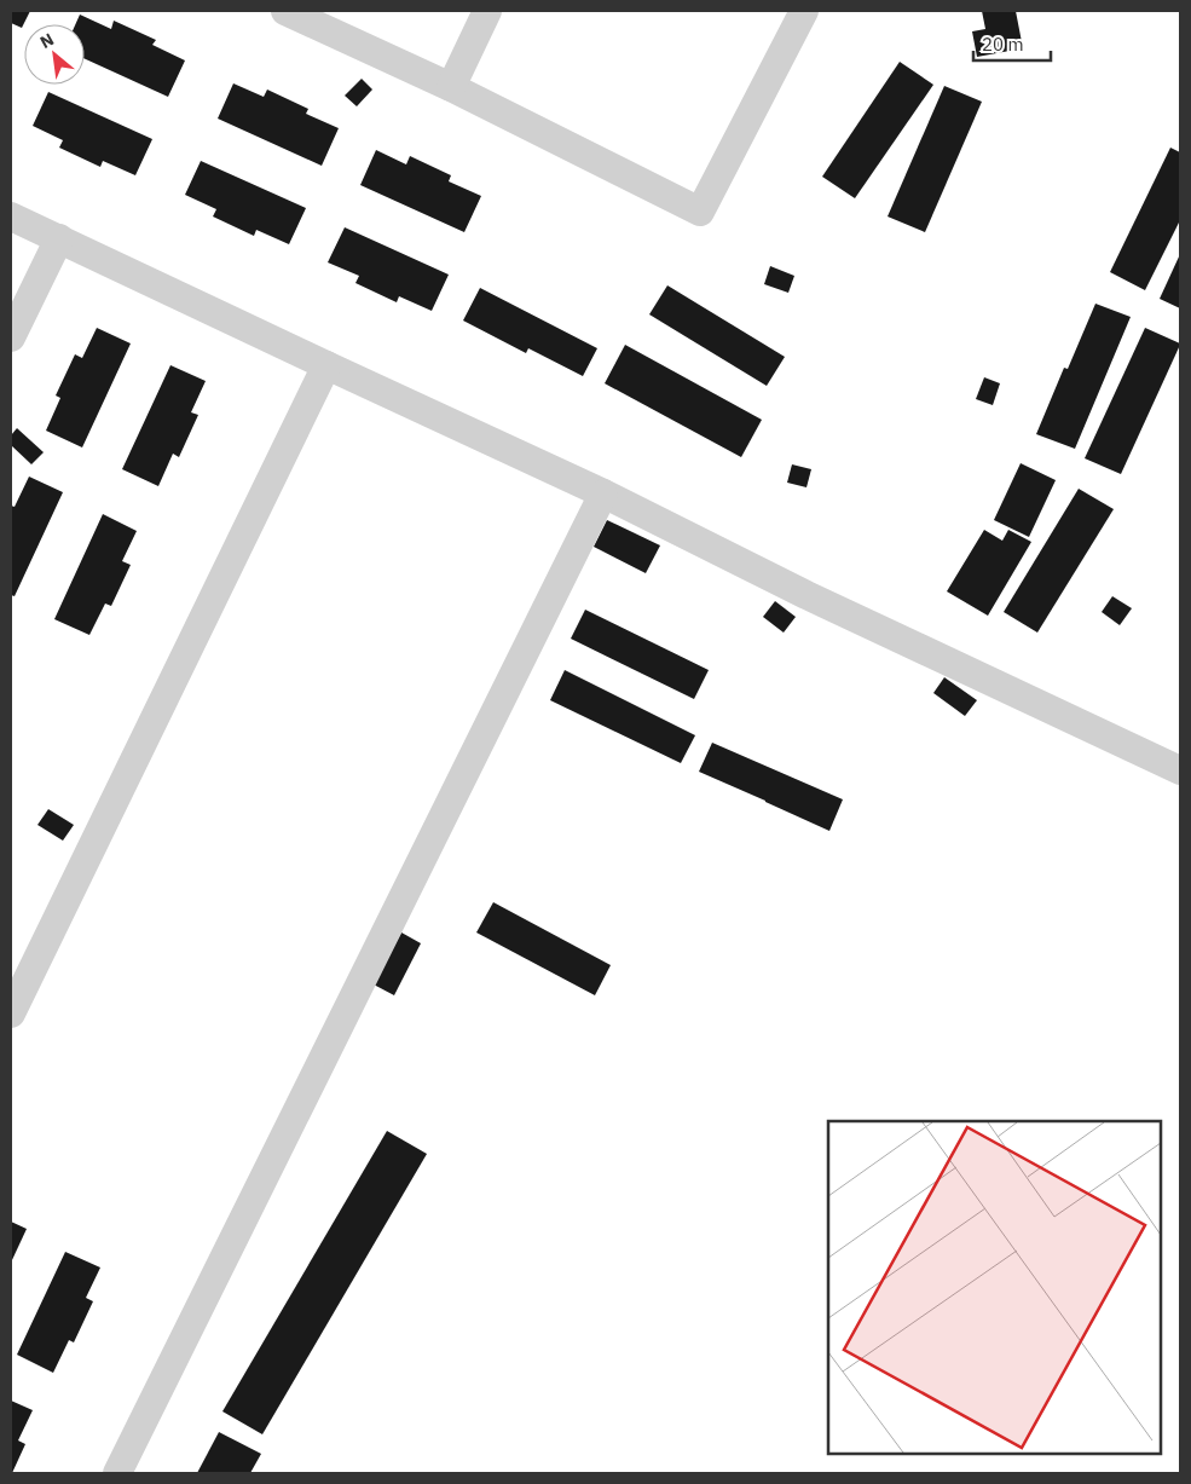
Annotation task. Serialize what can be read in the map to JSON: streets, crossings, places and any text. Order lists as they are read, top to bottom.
{
  "scale_bar": "20 m",
  "north": "top left"
}
